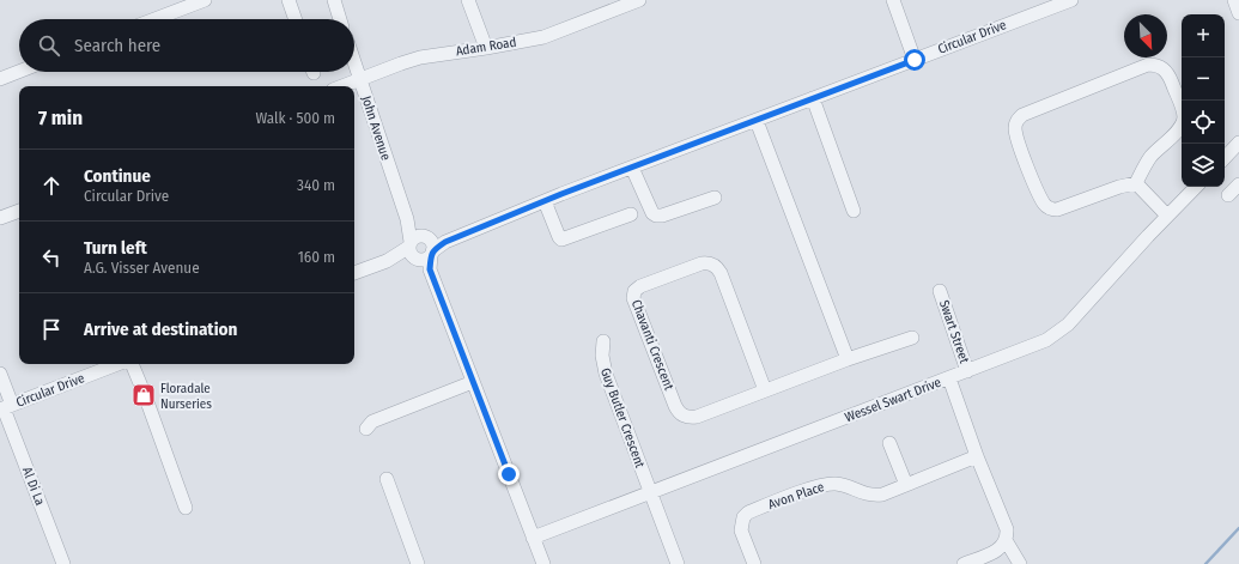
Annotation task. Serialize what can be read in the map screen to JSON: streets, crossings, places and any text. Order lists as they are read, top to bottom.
{
  "streets": {
    "street": [
      "Circular Drive",
      "Adam Road",
      "John Avenue",
      "Swart Street",
      "Chavanti Crescent",
      "Wessel Swart Drive",
      "Guy Butler Crescent",
      "Al Di La",
      "Avon Place"
    ]
  },
  "crossings": [
    ["Circular Drive", "John Avenue"],
    ["Circular Drive", "Al Di La"],
    ["Adam Road", "John Avenue"],
    ["Swart Street", "Wessel Swart Drive"],
    ["Wessel Swart Drive", "Guy Butler Crescent"]
  ],
  "places": {
    "shop": ["Floradale Nurseries"]
  },
  "north": "bottom right",
  "page": {
    "map_buttons": ["+", "−"],
    "search": "Search here",
    "heading": ["7 min", "Walk · 500 m"],
    "list": [
      ["Continue", "Circular Drive", "340 m"],
      ["Turn left", "A.G. Visser Avenue", "160 m"],
      "Arrive at destination"
    ]
  }
}
